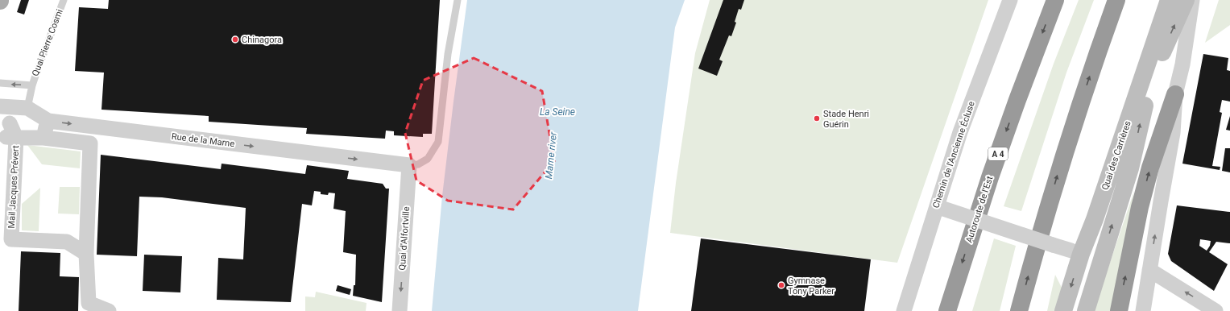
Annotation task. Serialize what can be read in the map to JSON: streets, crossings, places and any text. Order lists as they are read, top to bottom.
{
  "streets": {
    "highway": ["A 4", "Autoroute de l’Est"],
    "main road": ["Quai des Carrières"],
    "street": [
      "Rue de la Marne",
      "Chemin de l'Ancienne Écluse",
      "Mail Jacques Prévert",
      "Quai d'Alfortville"
    ],
    "lane": ["Quai Pierre Cosmi"]
  },
  "crossings": [
    ["Quai Pierre Cosmi", "Rue de la Marne"],
    ["Rue de la Marne", "Quai d'Alfortville"]
  ],
  "one_way": ["Rue de la Marne", "Quai d'Alfortville"],
  "water": ["La Seine", "Marne river"],
  "places": ["Chinagora", "Stade Henri Guérin", "Gymnase Tony Parker"]
}
